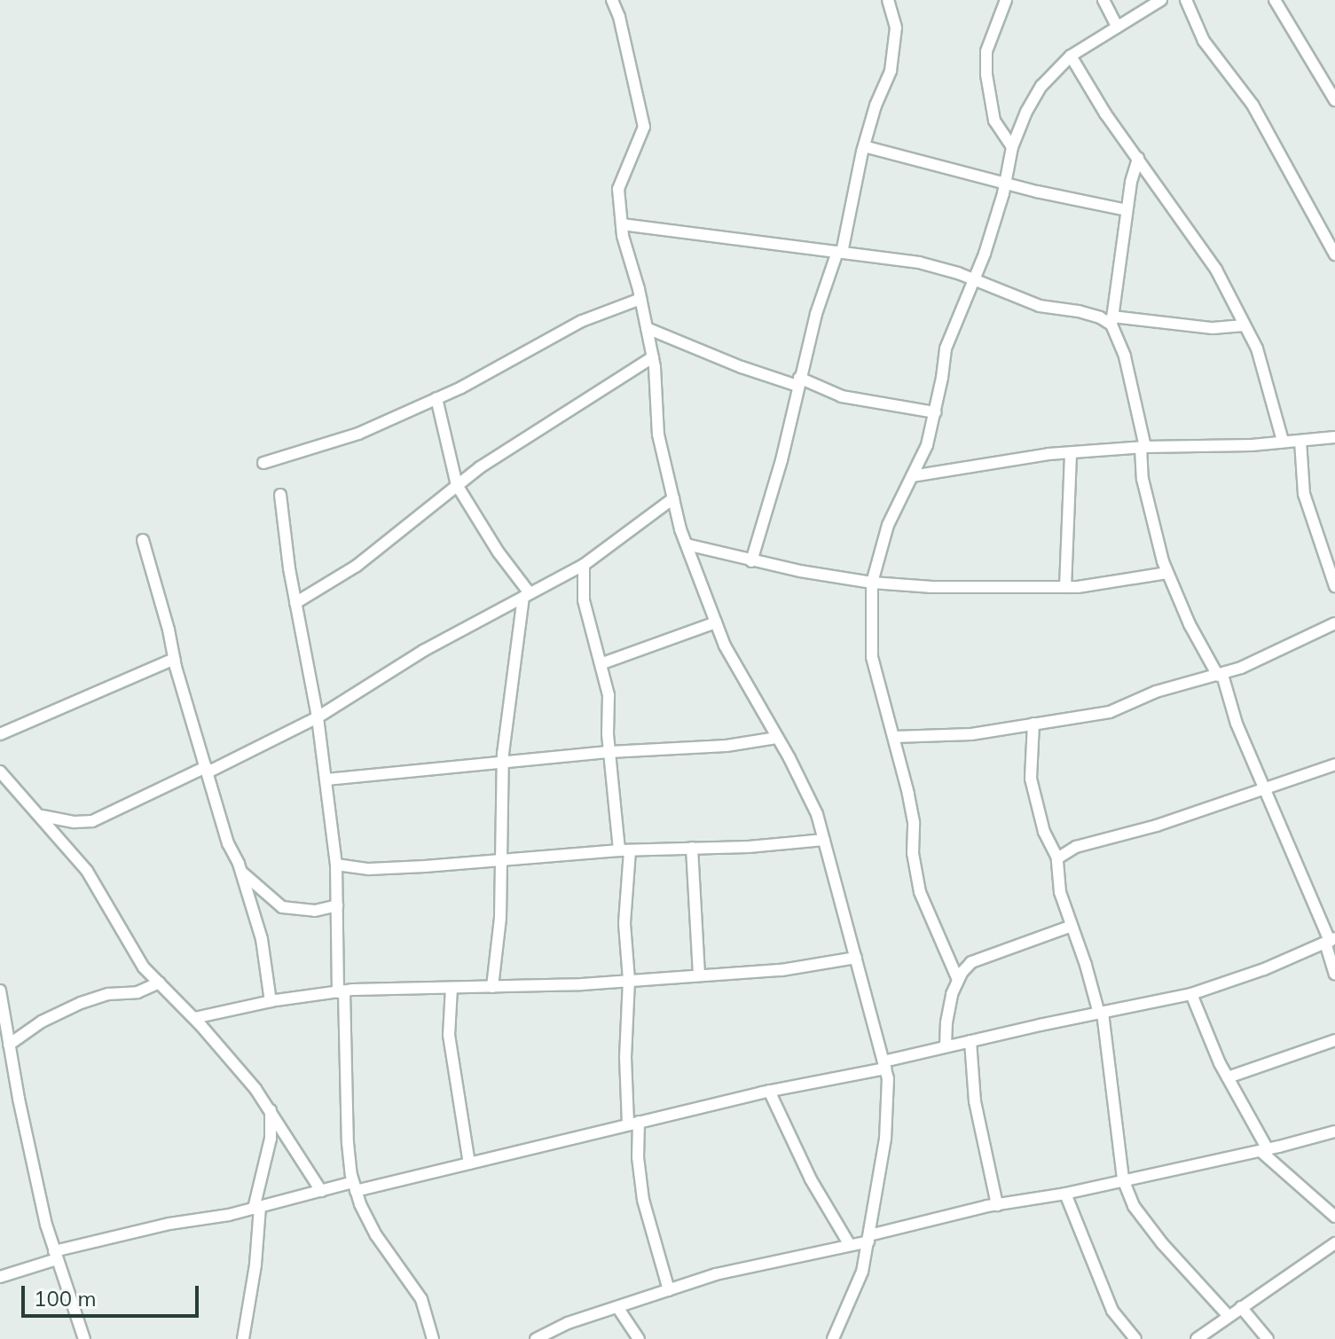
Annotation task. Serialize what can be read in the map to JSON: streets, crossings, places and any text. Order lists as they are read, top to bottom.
{
  "scale_bar": "100 m"
}
